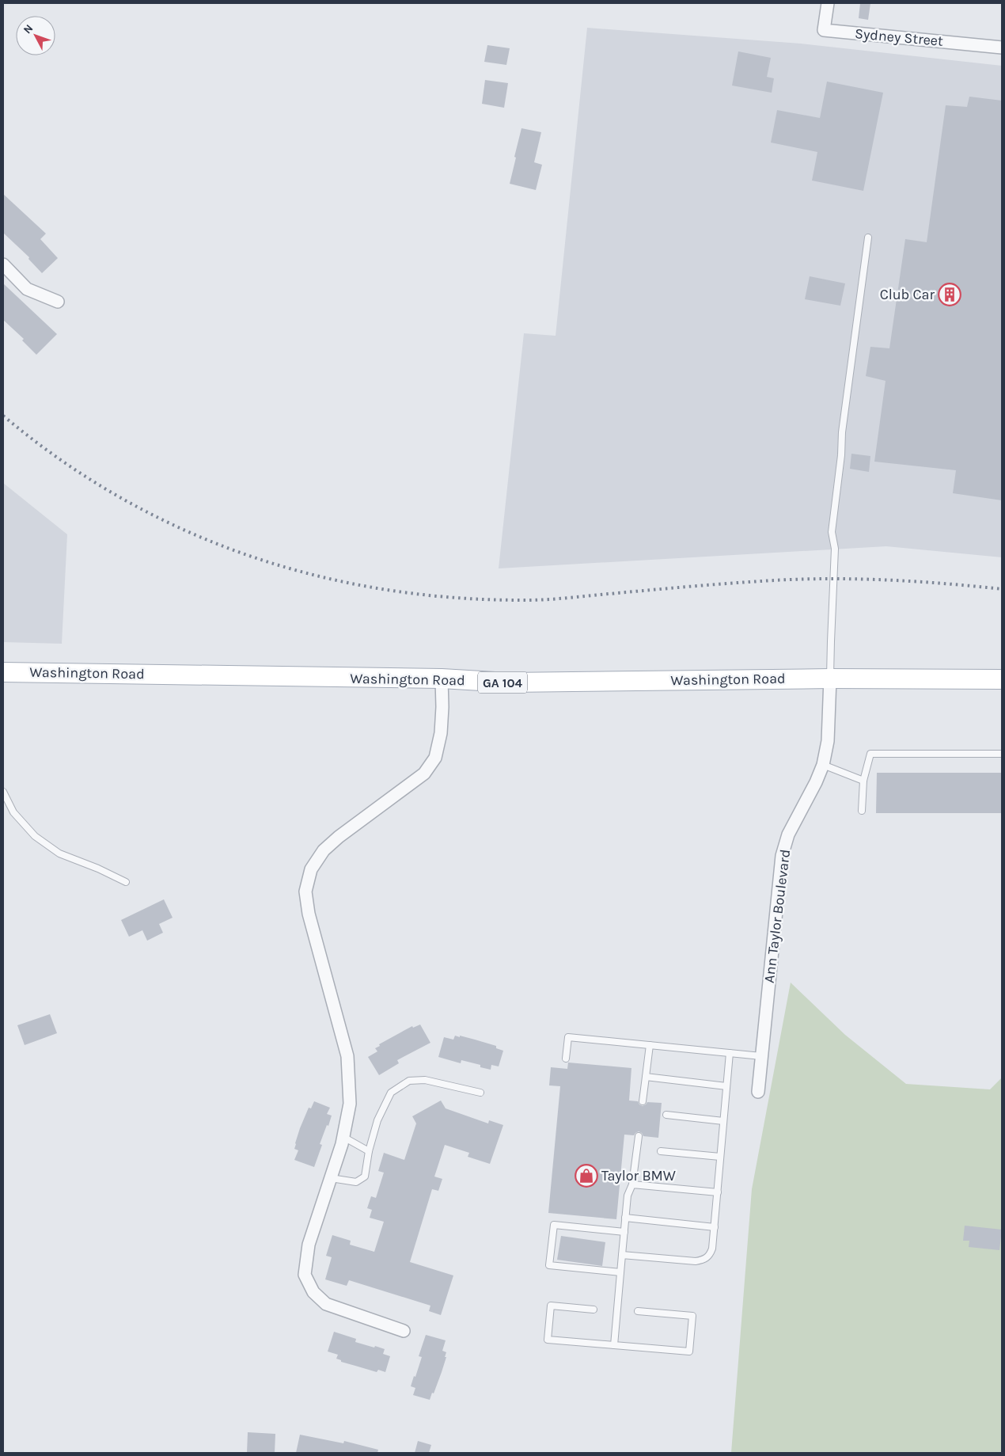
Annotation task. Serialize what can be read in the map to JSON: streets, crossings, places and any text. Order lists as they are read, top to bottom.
{
  "streets": {
    "main road": ["Washington Road", "GA 104"],
    "street": ["Sydney Street", "Ann Taylor Boulevard"]
  },
  "crossings": [
    ["Washington Road", "Ann Taylor Boulevard"]
  ],
  "places": {
    "building": ["Club Car"],
    "shop": ["Taylor BMW"]
  },
  "north": "top left"
}
